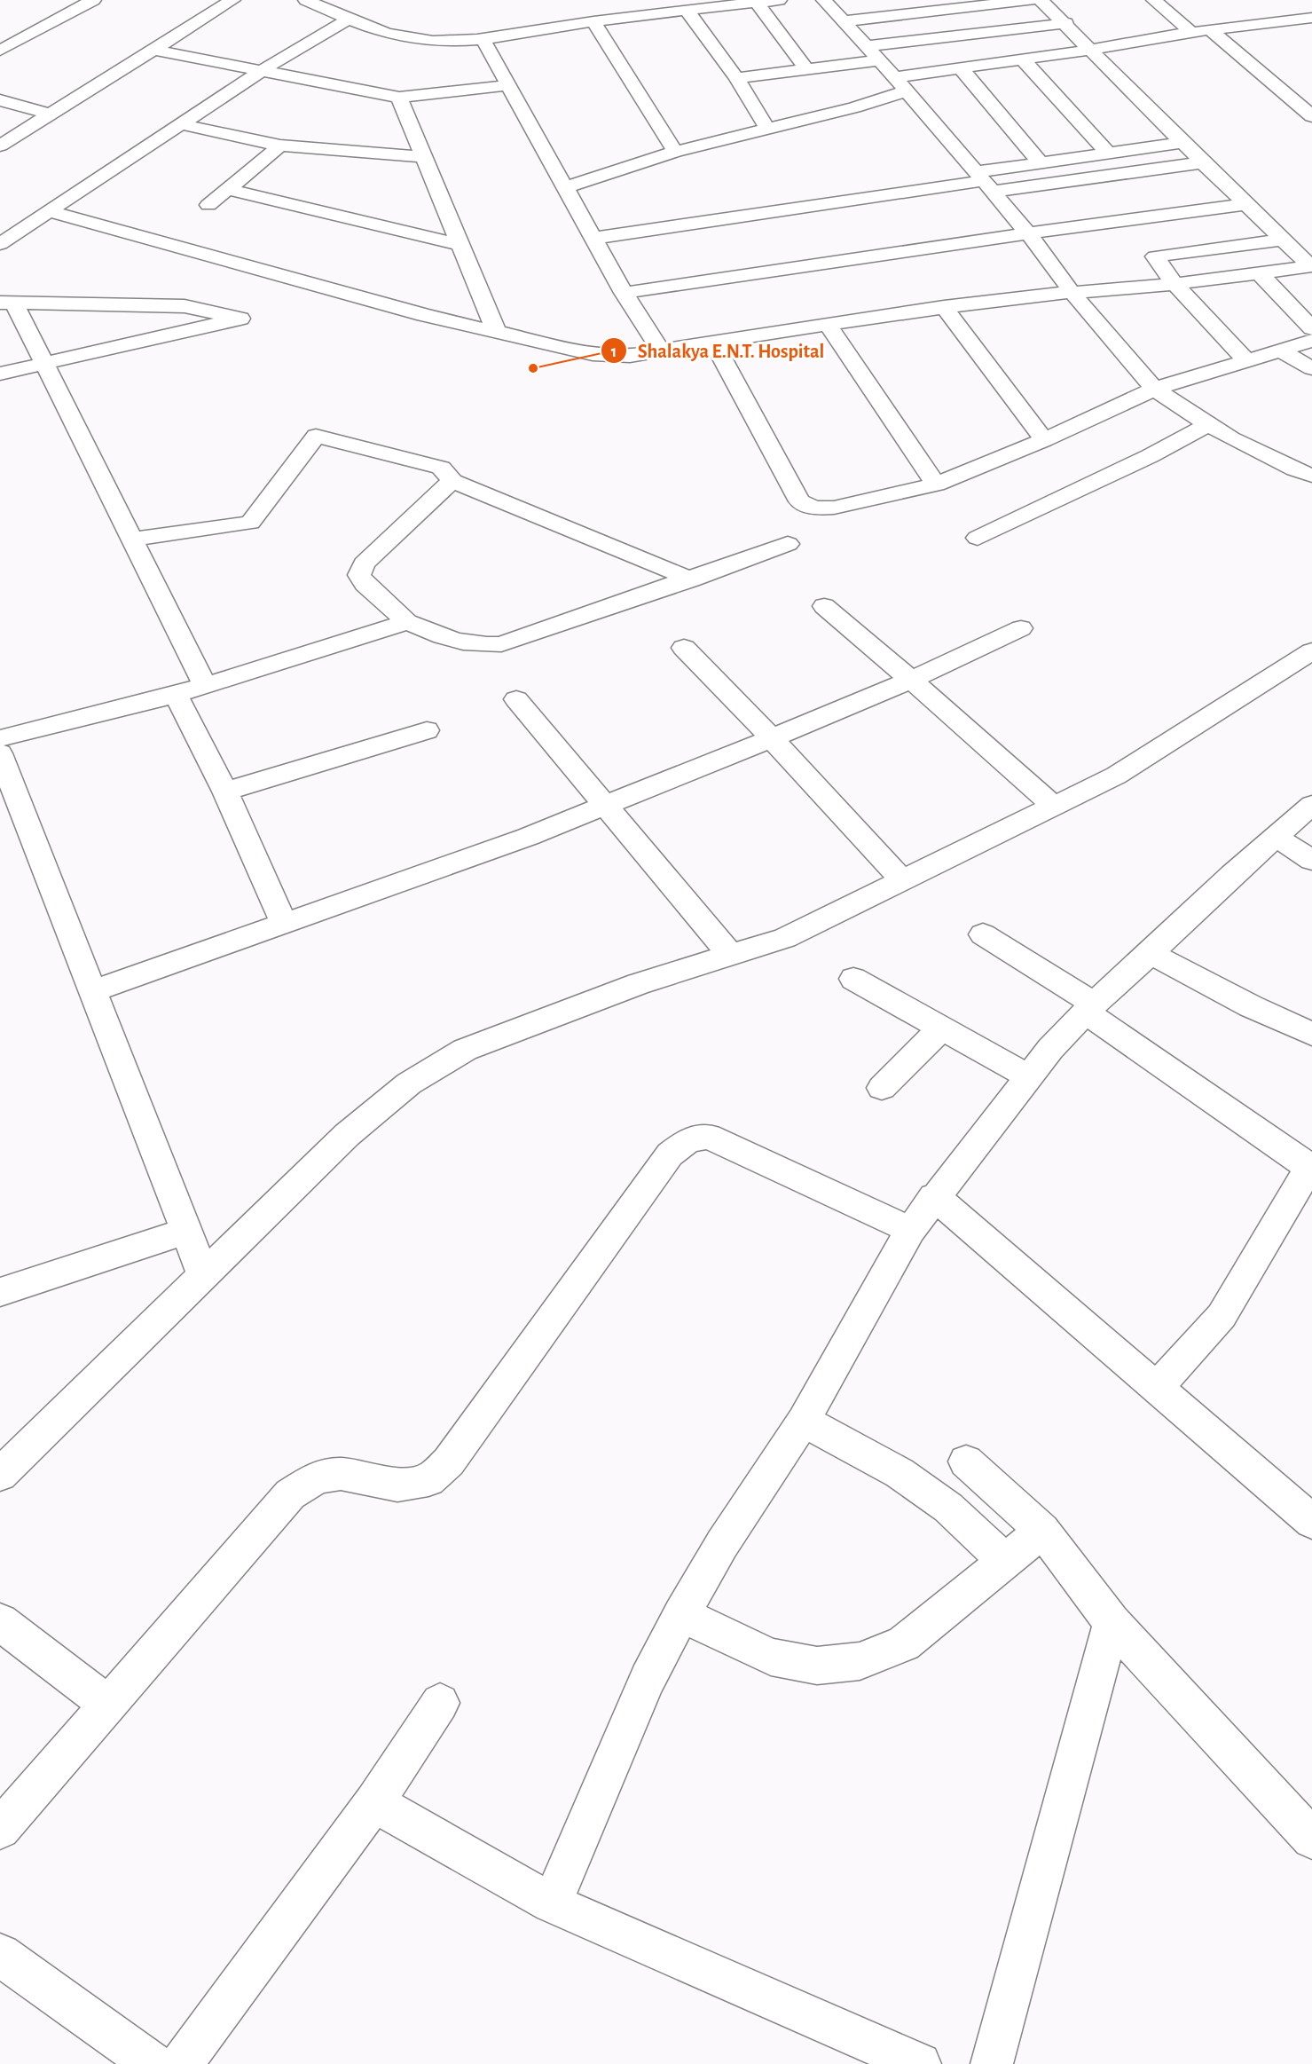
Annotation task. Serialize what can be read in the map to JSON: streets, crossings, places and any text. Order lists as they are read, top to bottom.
{
  "places": ["Shalakya E.N.T. Hospital"]
}
